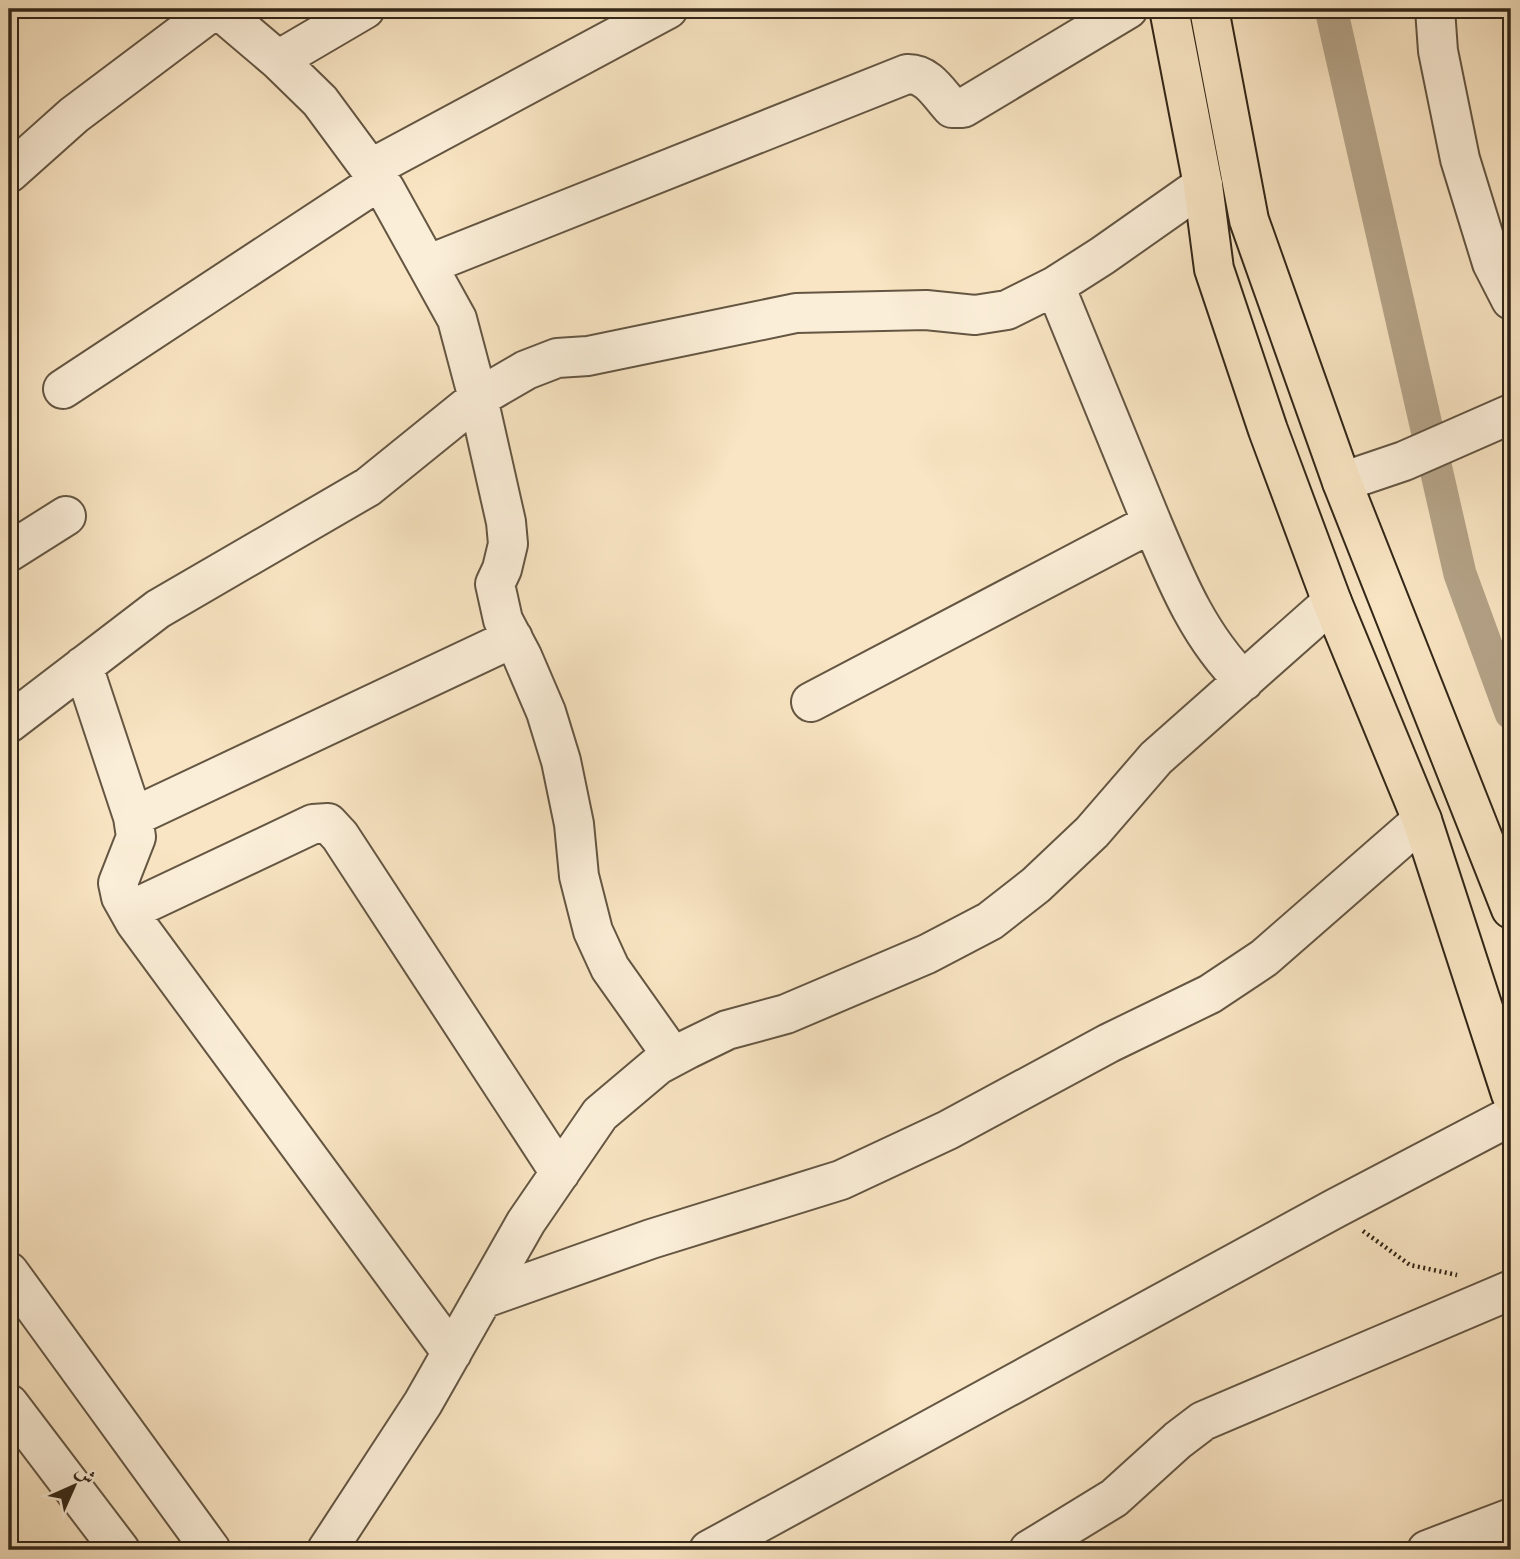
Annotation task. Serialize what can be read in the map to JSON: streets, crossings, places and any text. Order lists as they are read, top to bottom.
{
  "north": "top right"
}
